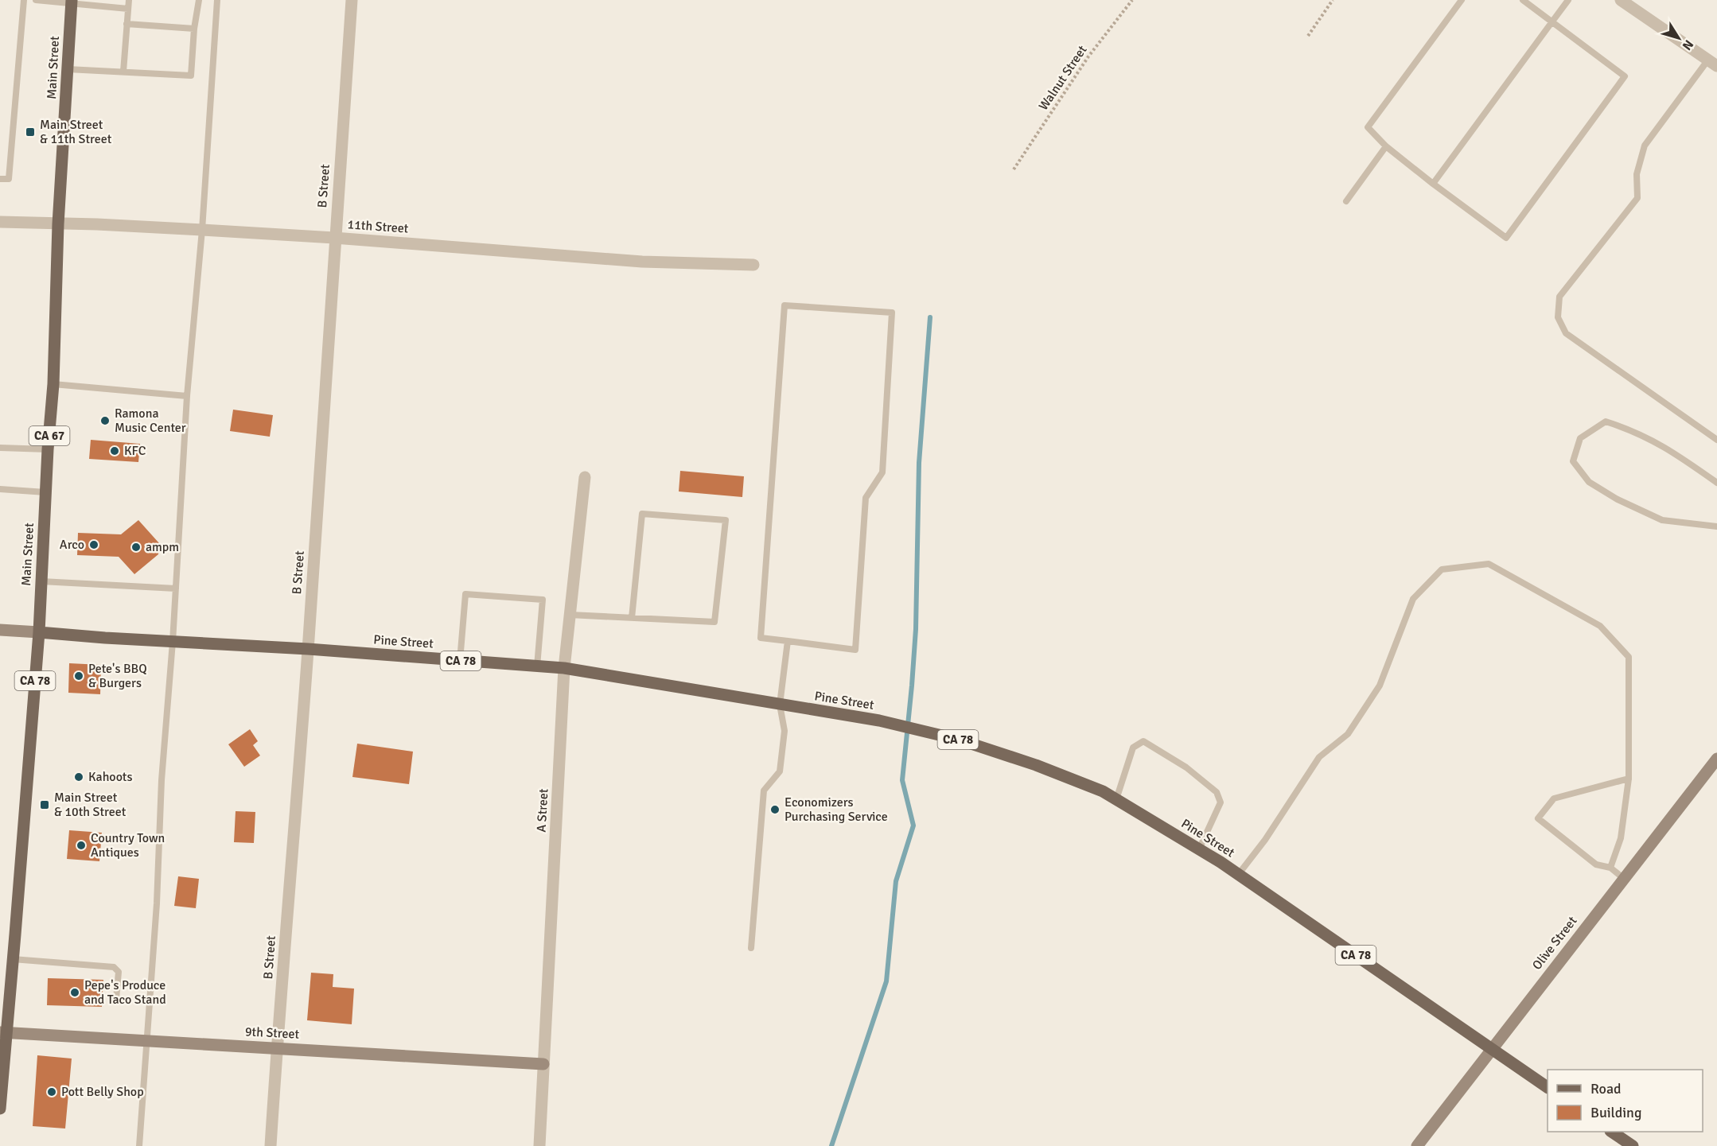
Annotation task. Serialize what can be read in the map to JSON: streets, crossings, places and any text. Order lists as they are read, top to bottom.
{
  "streets": {
    "main road": [
      "Main Street",
      "CA 67",
      "Pine Street",
      "CA 78"
    ],
    "street": [
      "B Street",
      "11th Street",
      "A Street",
      "Olive Street",
      "9th Street"
    ],
    "path": ["Walnut Street"]
  },
  "crossings": [
    ["Main Street", "11th Street"],
    ["Main Street", "Pine Street"],
    ["Main Street", "9th Street"],
    ["B Street", "11th Street"],
    ["B Street", "Pine Street"],
    ["B Street", "9th Street"],
    ["Pine Street", "A Street"],
    ["Pine Street", "Olive Street"],
    ["A Street", "9th Street"]
  ],
  "places": {
    "transit": ["Main Street & 11th Street", "Main Street & 10th Street"],
    "other": [
      "Ramona Music Center",
      "KFC",
      "Arco",
      "ampm",
      "Pete's BBQ & Burgers",
      "Kahoots",
      "Economizers Purchasing Service",
      "Country Town Antiques",
      "Pepe's Produce and Taco Stand",
      "Pott Belly Shop"
    ]
  },
  "legend": ["Road", "Building"],
  "north": "bottom right"
}
